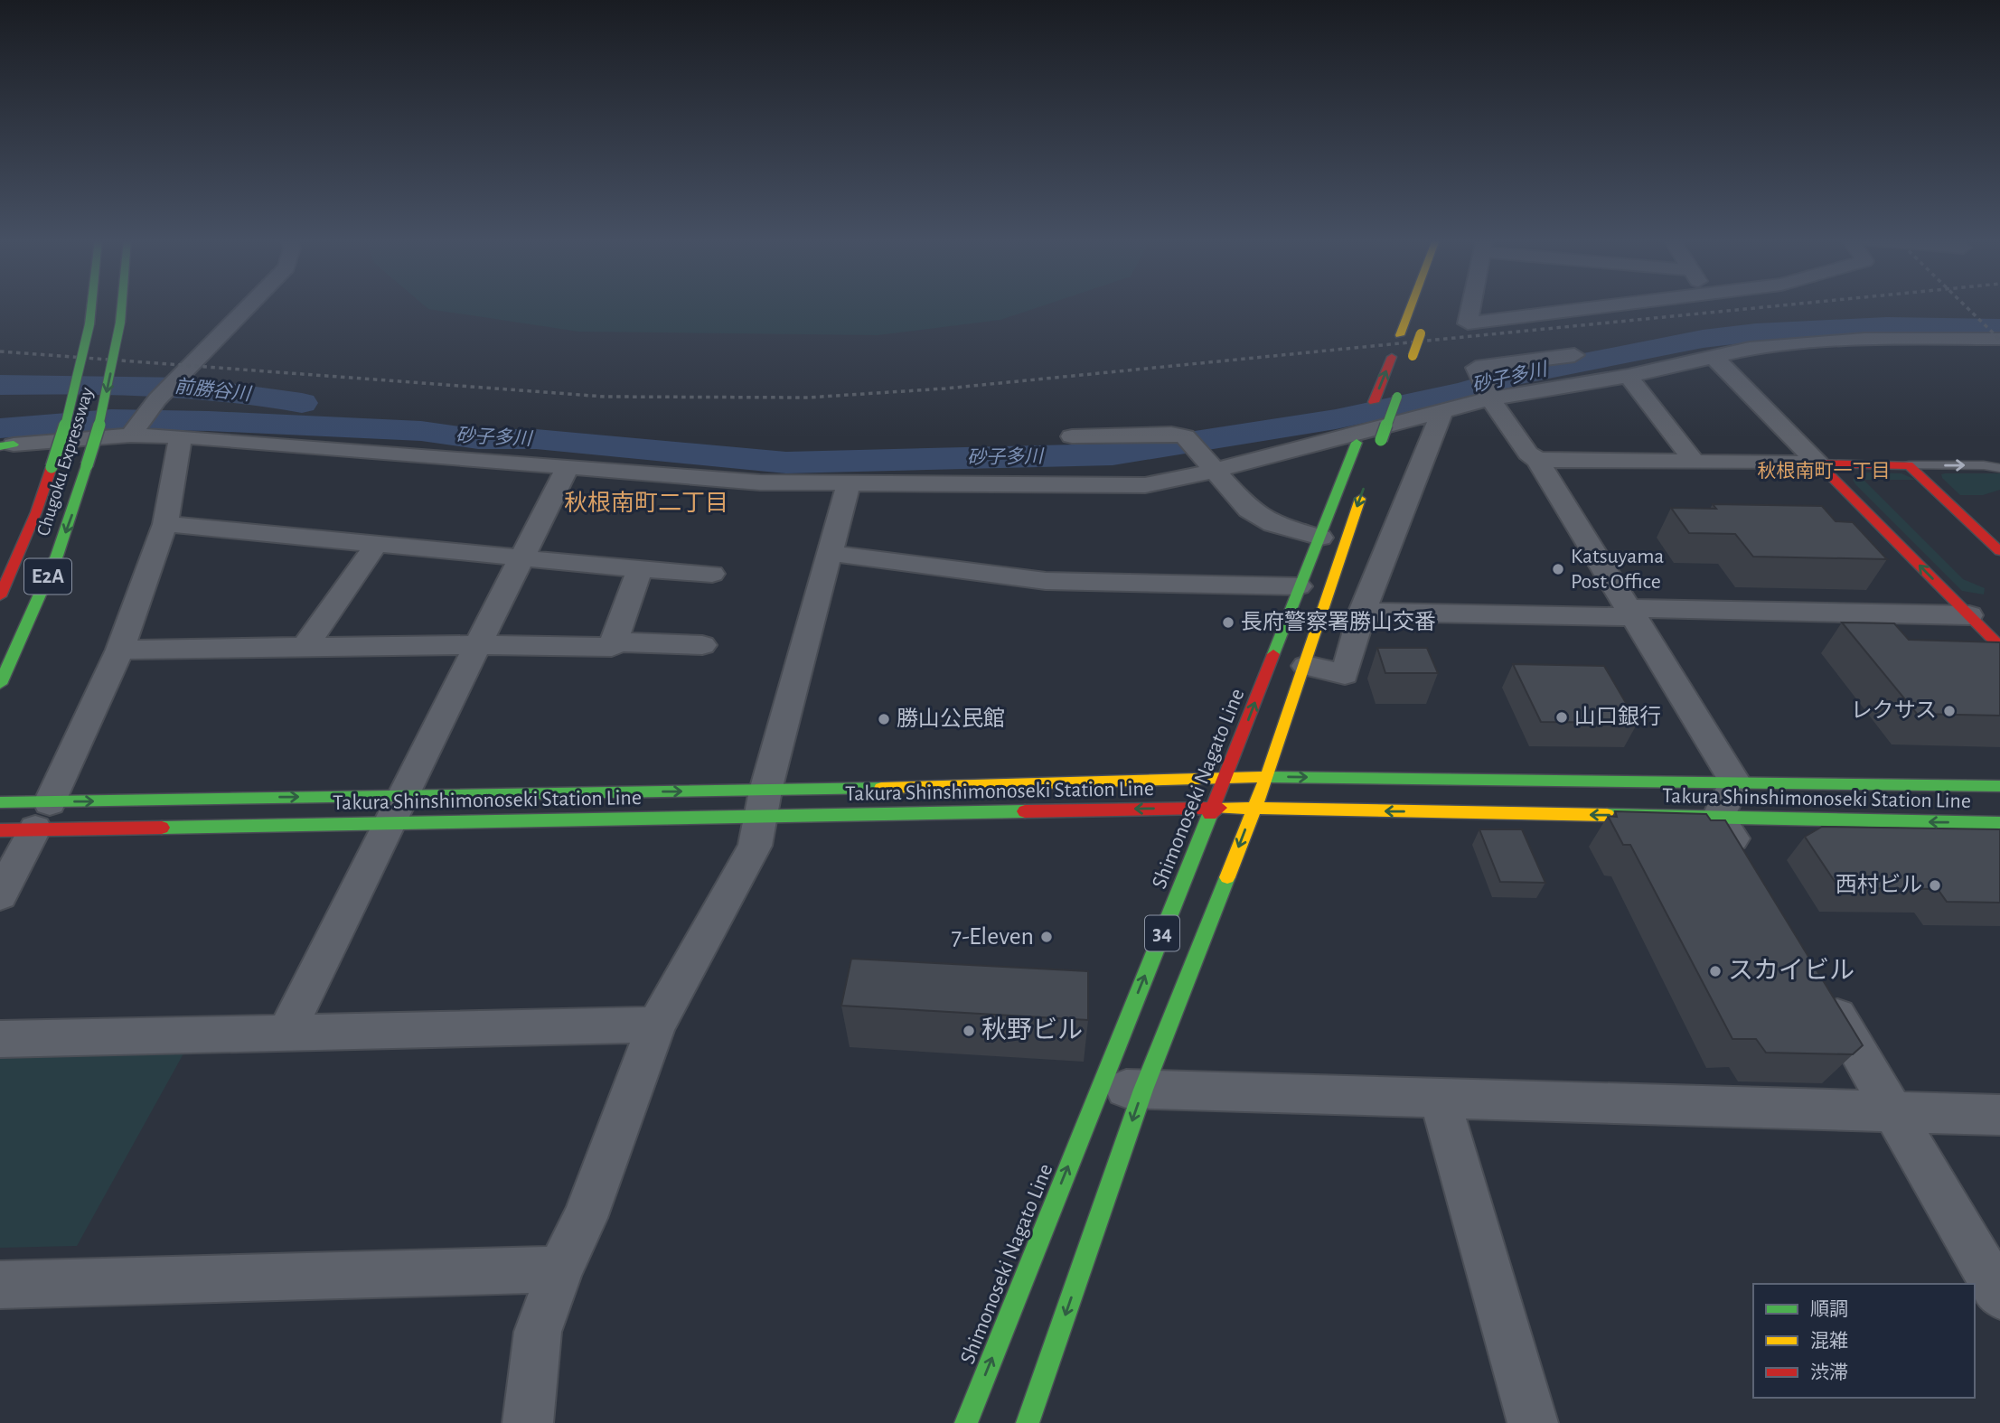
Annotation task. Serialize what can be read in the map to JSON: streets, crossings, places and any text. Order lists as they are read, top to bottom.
{
  "streets": {
    "main road": [
      "Chugoku Expressway",
      "E2A",
      "Shimonoseki Nagato Line",
      "Takura Shinshimonoseki Station Line",
      "34"
    ]
  },
  "crossings": [
    ["Shimonoseki Nagato Line", "Takura Shinshimonoseki Station Line"],
    ["Takura Shinshimonoseki Station Line", "34"]
  ],
  "districts": ["秋根南町一丁目", "秋根南町二丁目"],
  "water": ["砂子多川", "前勝谷川"],
  "places": [
    "Katsuyama Post Office",
    "長府警察署勝山交番",
    "レクサス",
    "山口銀行",
    "勝山公民館",
    "西村ビル",
    "7-Eleven",
    "スカイビル",
    "秋野ビル"
  ],
  "legend": ["順調", "混雑", "渋滞"]
}
